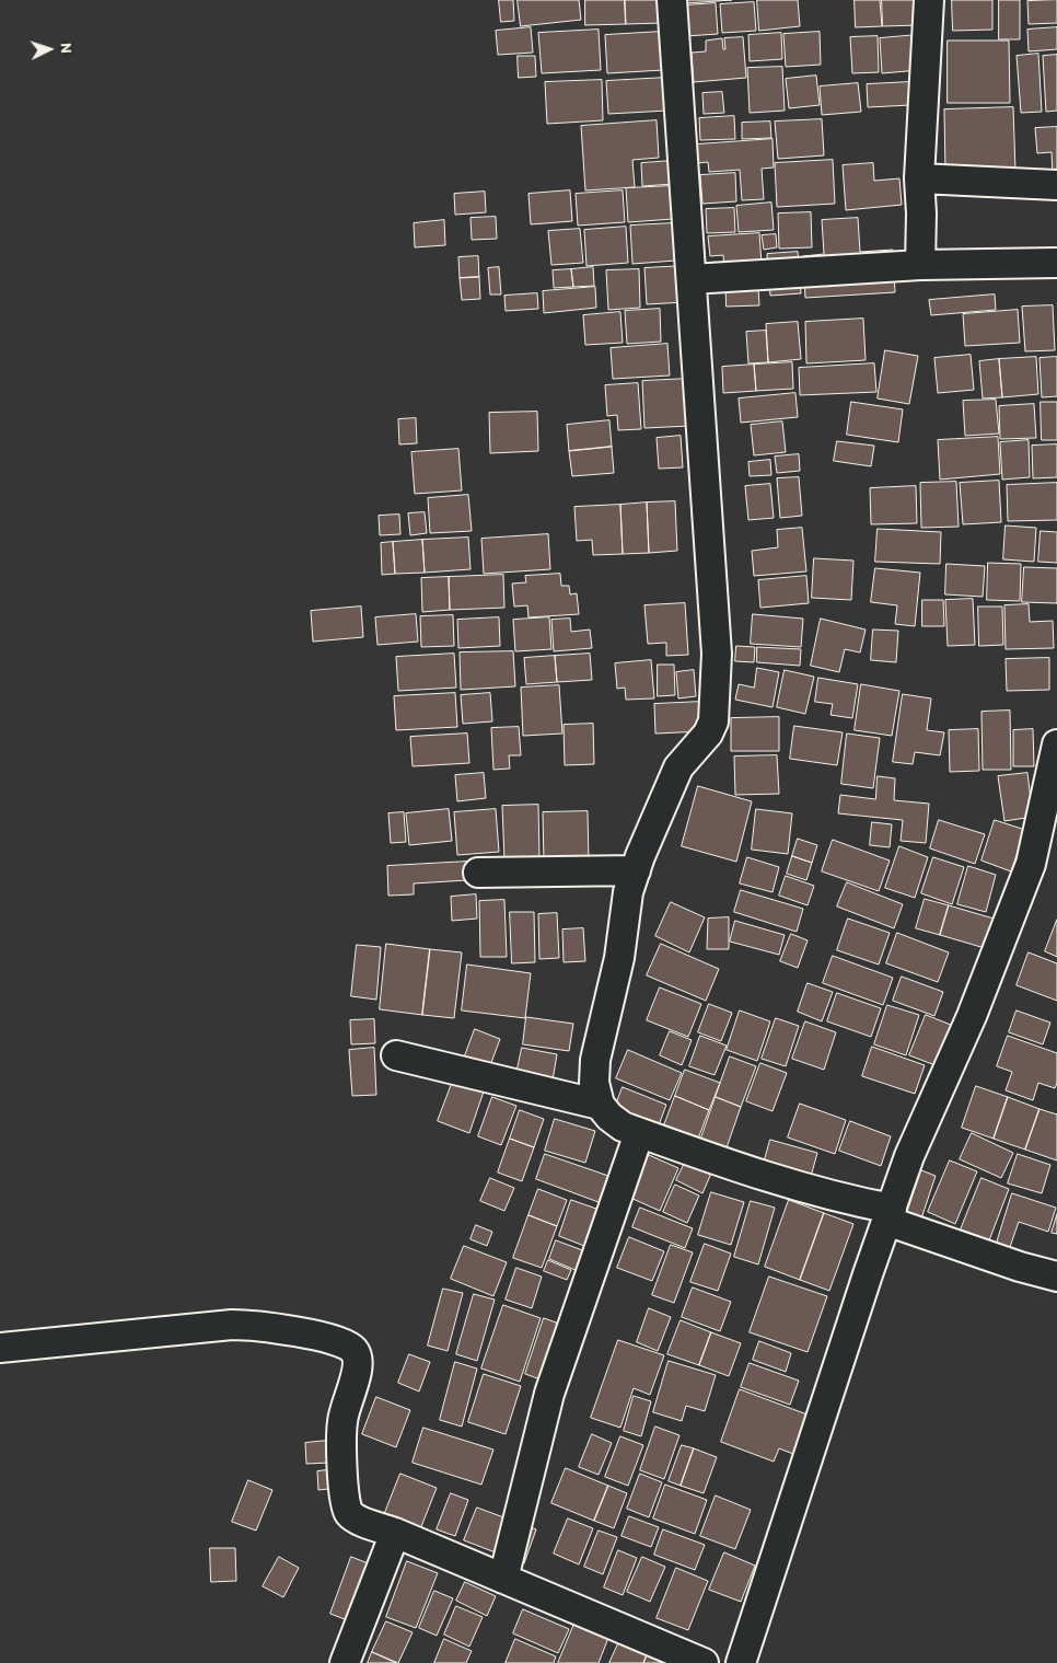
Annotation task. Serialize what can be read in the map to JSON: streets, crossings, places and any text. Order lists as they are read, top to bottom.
{
  "north": "right"
}
